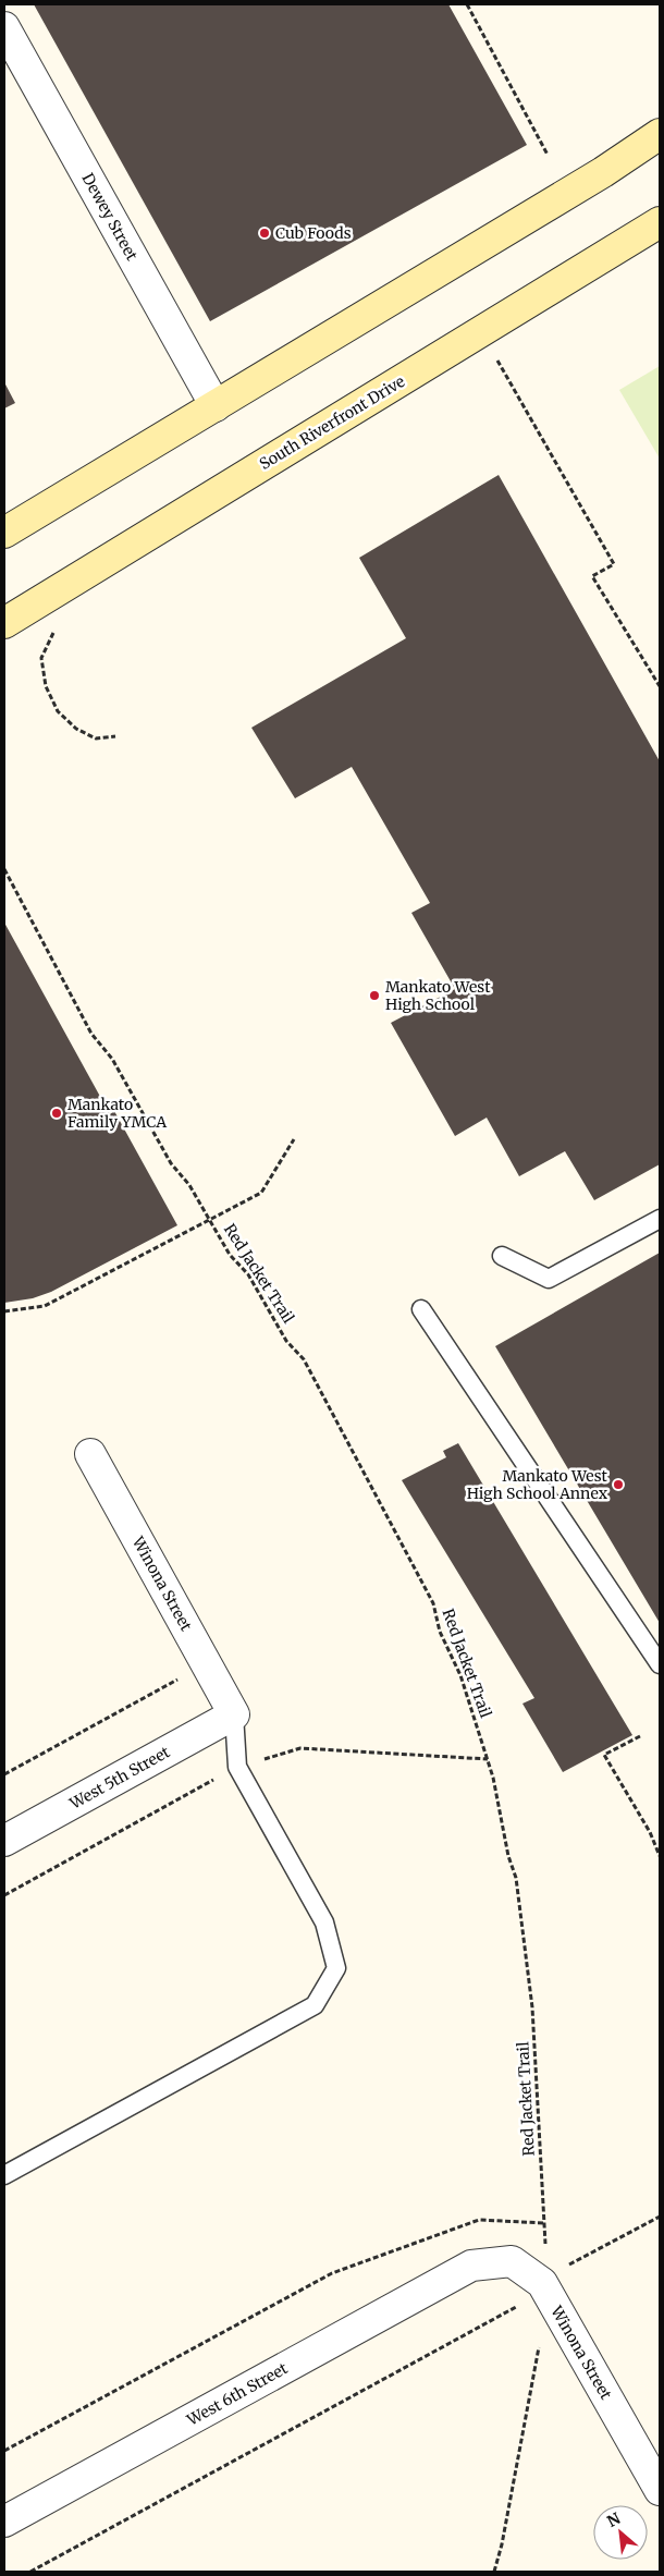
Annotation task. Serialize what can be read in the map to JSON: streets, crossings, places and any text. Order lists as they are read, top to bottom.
{
  "streets": {
    "main road": ["South Riverfront Drive"],
    "street": [
      "Dewey Street",
      "Winona Street",
      "West 5th Street",
      "West 6th Street"
    ],
    "path": ["Red Jacket Trail"]
  },
  "crossings": [
    ["Red Jacket Trail", "Winona Street"],
    ["Winona Street", "West 5th Street"],
    ["Winona Street", "West 6th Street"]
  ],
  "places": [
    "Cub Foods",
    "Mankato West High School",
    "Mankato Family YMCA",
    "Mankato West High School Annex"
  ],
  "north": "top left"
}
